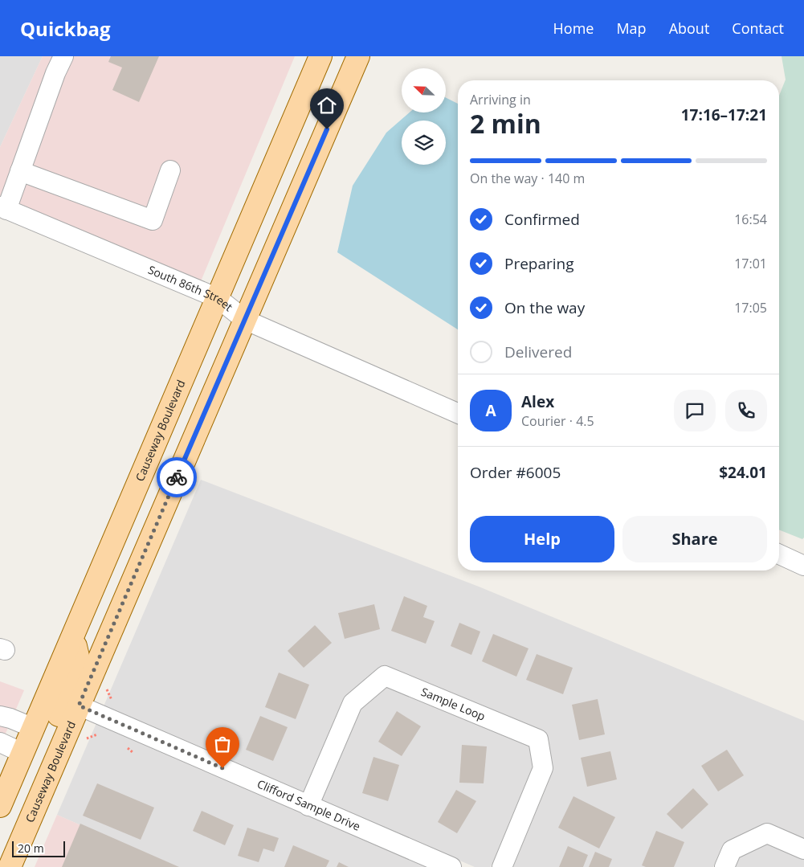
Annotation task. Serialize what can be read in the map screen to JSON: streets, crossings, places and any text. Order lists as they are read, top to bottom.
{
  "streets": {
    "main road": ["Causeway Boulevard"],
    "street": ["South 86th Street", "Sample Loop", "Clifford Sample Drive"]
  },
  "crossings": [
    ["South 86th Street", "Causeway Boulevard"],
    ["Causeway Boulevard", "Clifford Sample Drive"],
    ["Sample Loop", "Clifford Sample Drive"]
  ],
  "scale_bar": "20 m",
  "north": "top left",
  "page": {
    "header": "Quickbag",
    "nav": [
      "Home",
      "Map",
      "About",
      "Contact"
    ],
    "heading": ["2 min", "Arriving in", "17:16–17:21"],
    "panel": [
      "Alex",
      "Courier · 4.5",
      "Order #6005",
      "$24.01"
    ],
    "bar": "On the way · 140 m",
    "list": [
      ["Confirmed", "16:54"],
      ["Preparing", "17:01"],
      ["On the way", "17:05"],
      "Delivered"
    ],
    "round": "A",
    "buttons": ["Help", "Share"],
    "scale": "20 m"
  }
}
